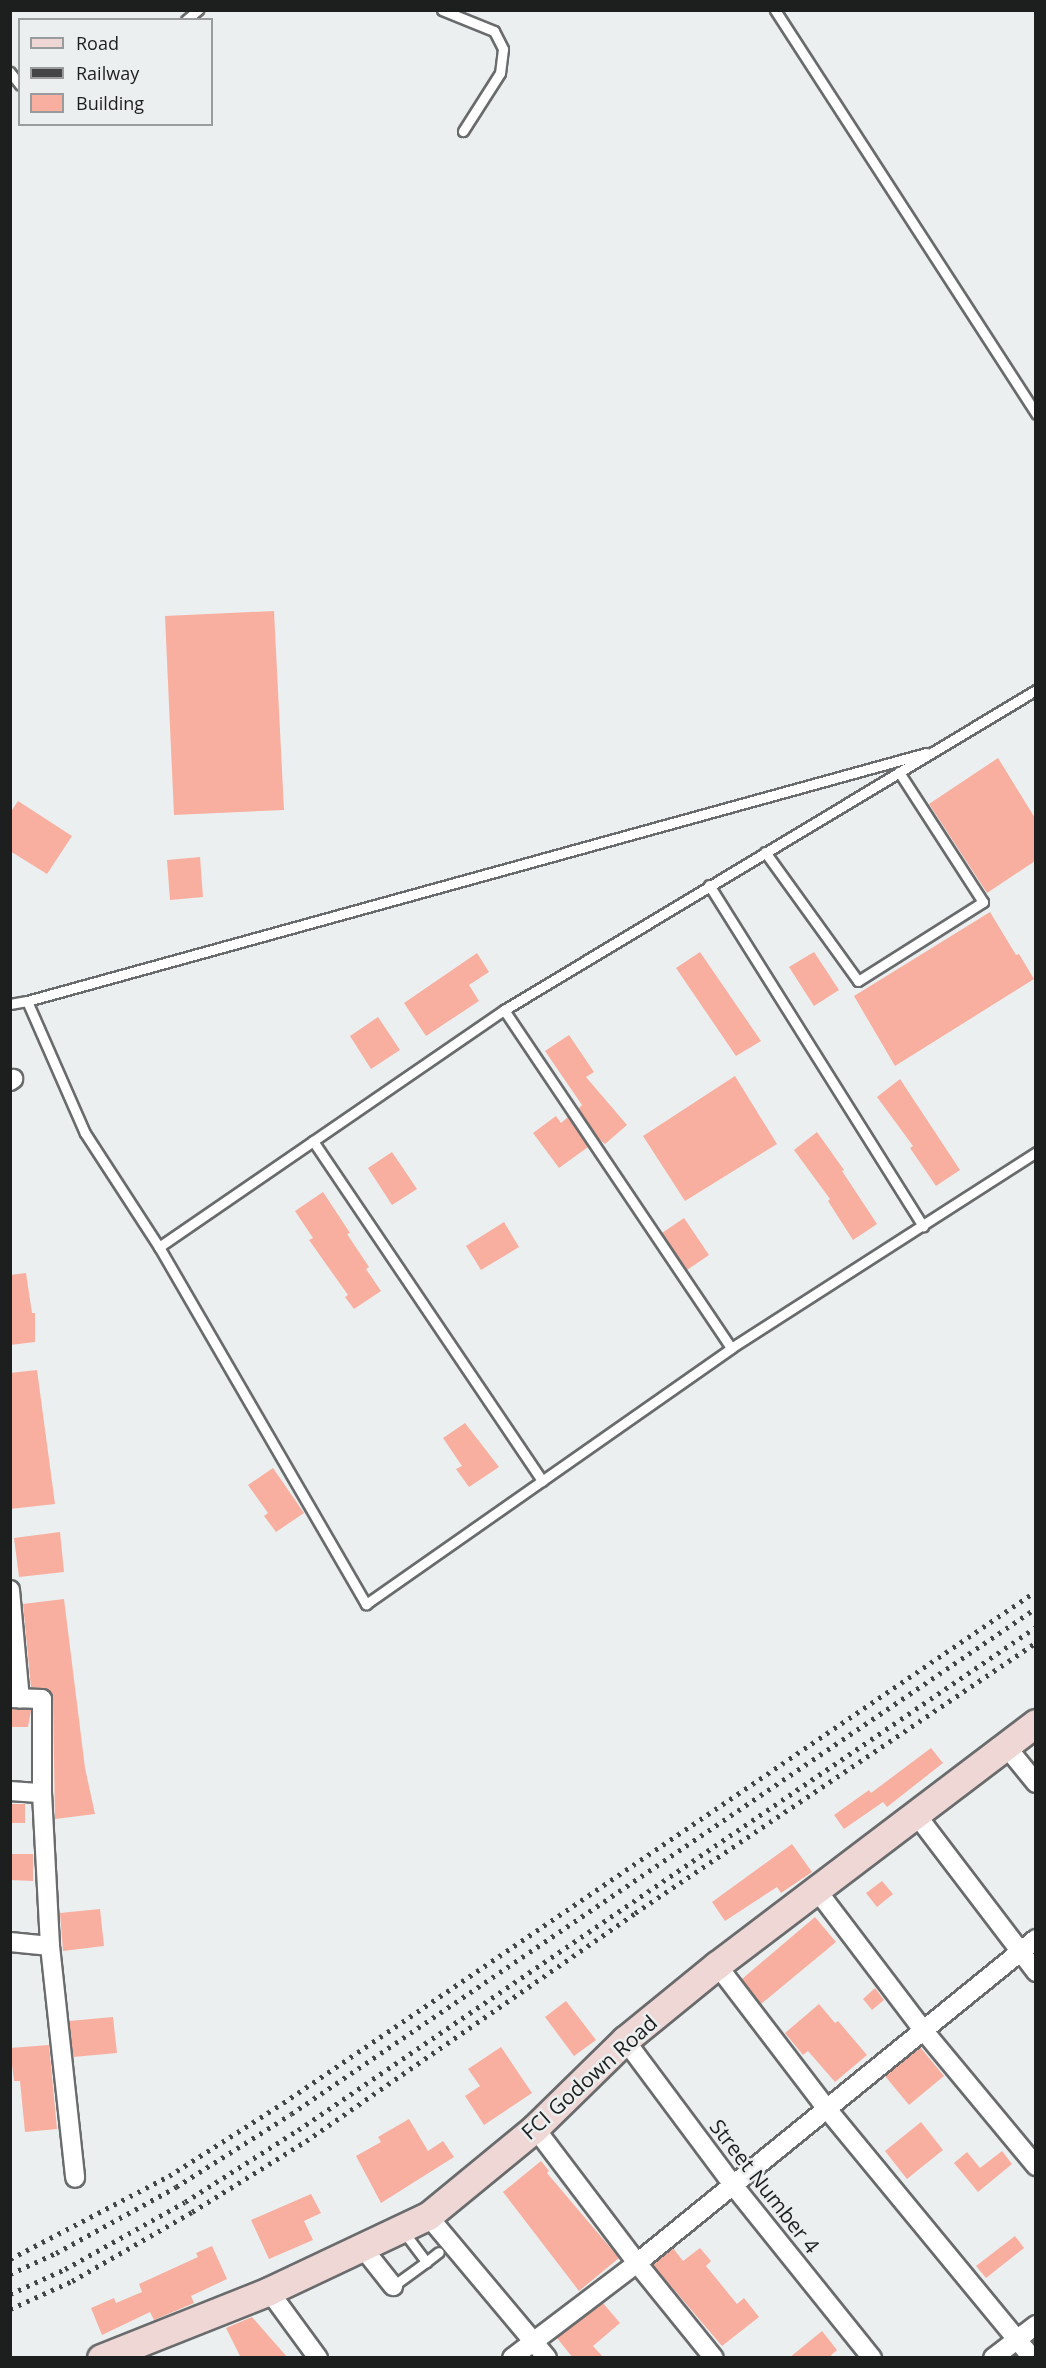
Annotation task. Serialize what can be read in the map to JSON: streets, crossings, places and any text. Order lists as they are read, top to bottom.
{
  "streets": {
    "street": ["FCI Godown Road", "Street Number 4"]
  },
  "crossings": [
    ["FCI Godown Road", "Street Number 4"]
  ],
  "legend": ["Road", "Railway", "Building"]
}
